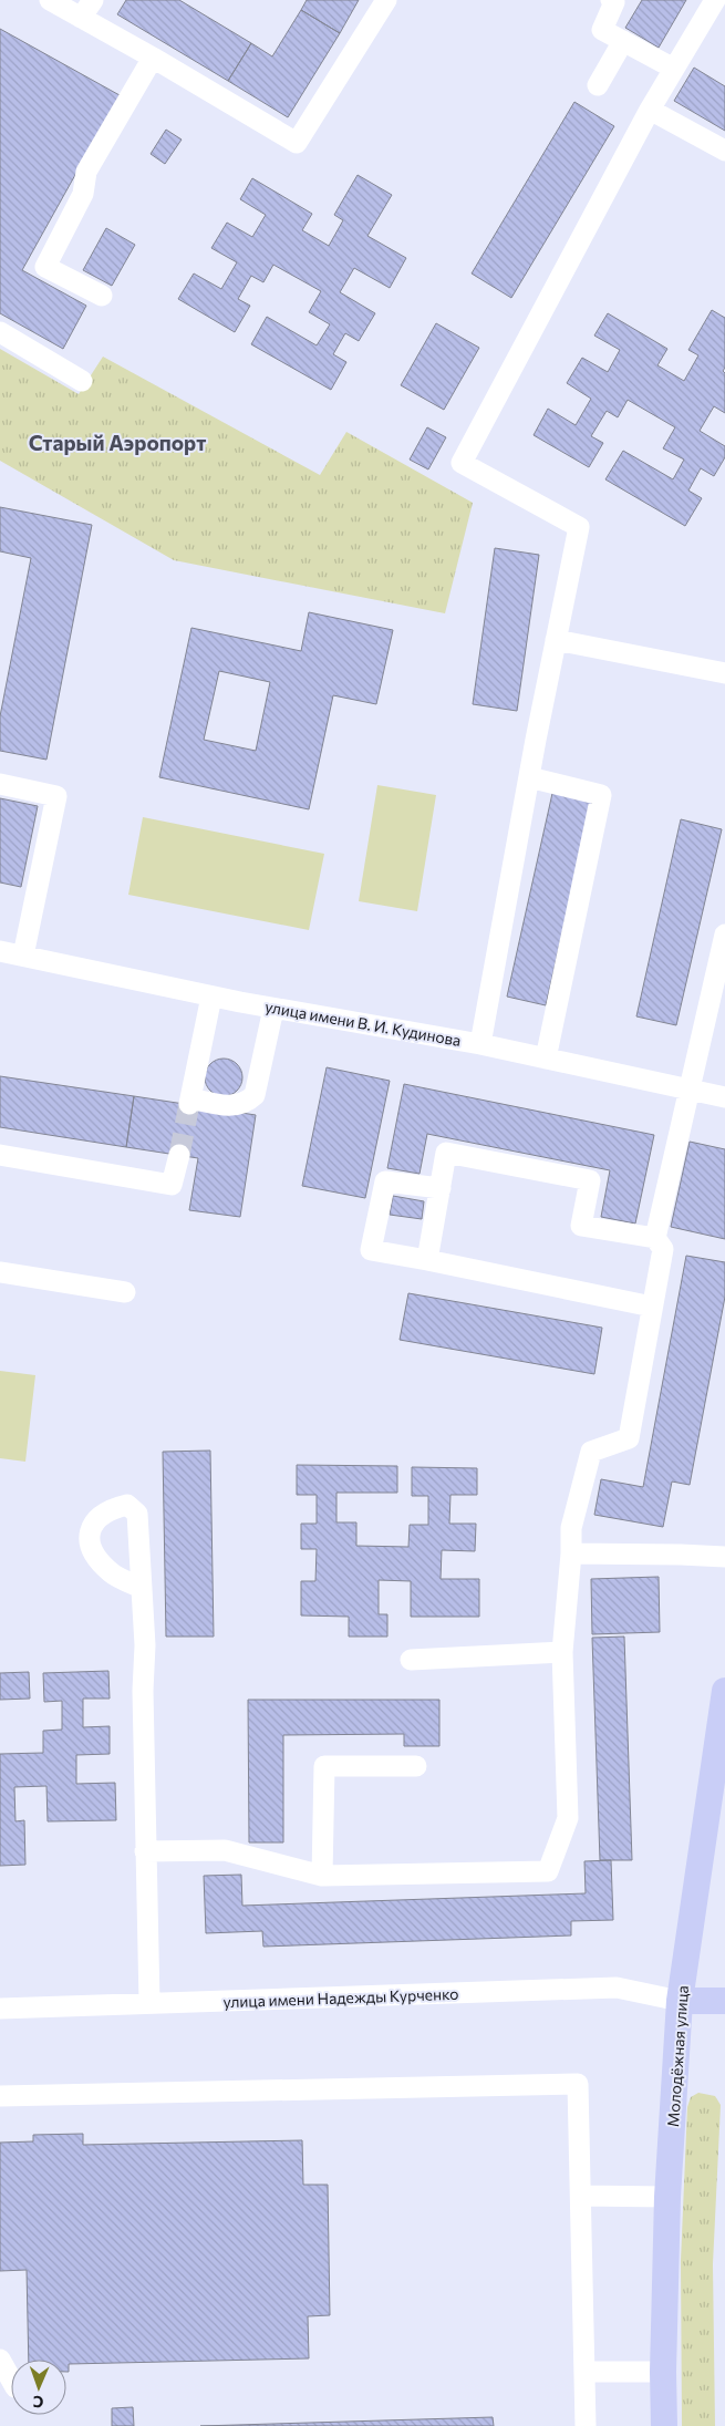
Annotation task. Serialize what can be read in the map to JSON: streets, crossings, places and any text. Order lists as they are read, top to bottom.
{
  "streets": {
    "main road": ["Молодёжная улица"],
    "street": ["улица имени В. И. Кудинова", "улица имени Надежды Курченко"]
  },
  "crossings": [
    ["улица имени Надежды Курченко", "Молодёжная улица"]
  ],
  "districts": ["Старый Аэропорт"],
  "north": "bottom"
}
